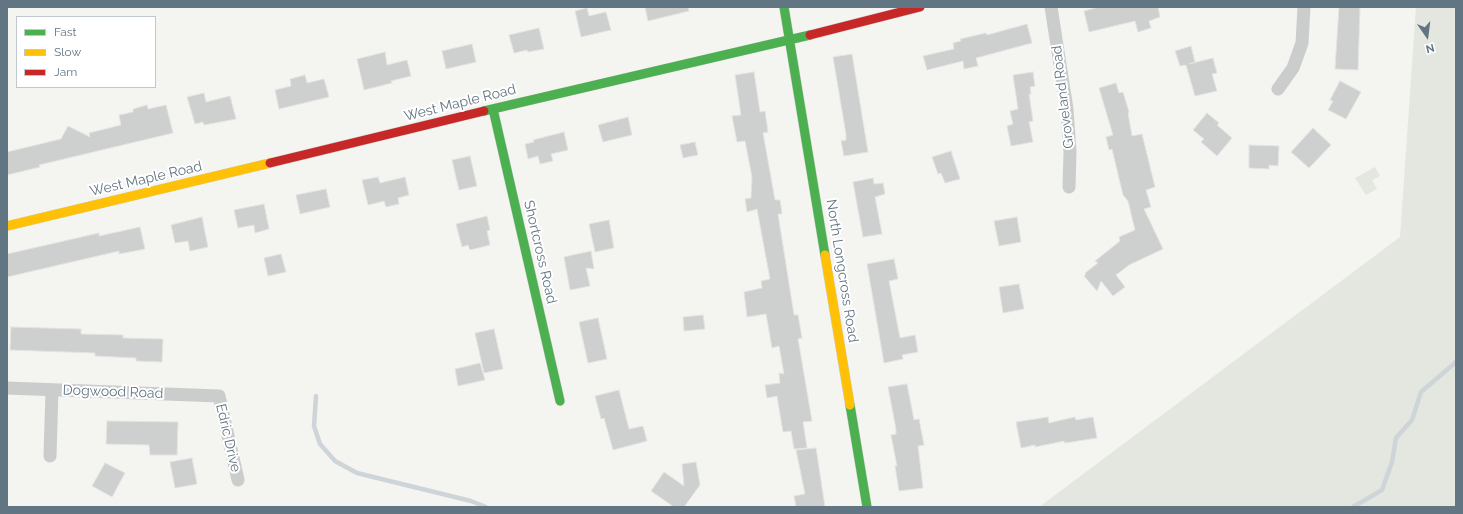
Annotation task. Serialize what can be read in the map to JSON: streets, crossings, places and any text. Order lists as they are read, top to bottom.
{
  "streets": {
    "street": [
      "Groveland Road",
      "West Maple Road",
      "Shortcross Road",
      "North Longcross Road",
      "Dogwood Road",
      "Edric Drive"
    ]
  },
  "crossings": [
    ["West Maple Road", "Shortcross Road"],
    ["West Maple Road", "North Longcross Road"],
    ["Dogwood Road", "Edric Drive"]
  ],
  "legend": ["Fast", "Slow", "Jam"],
  "north": "bottom"
}
